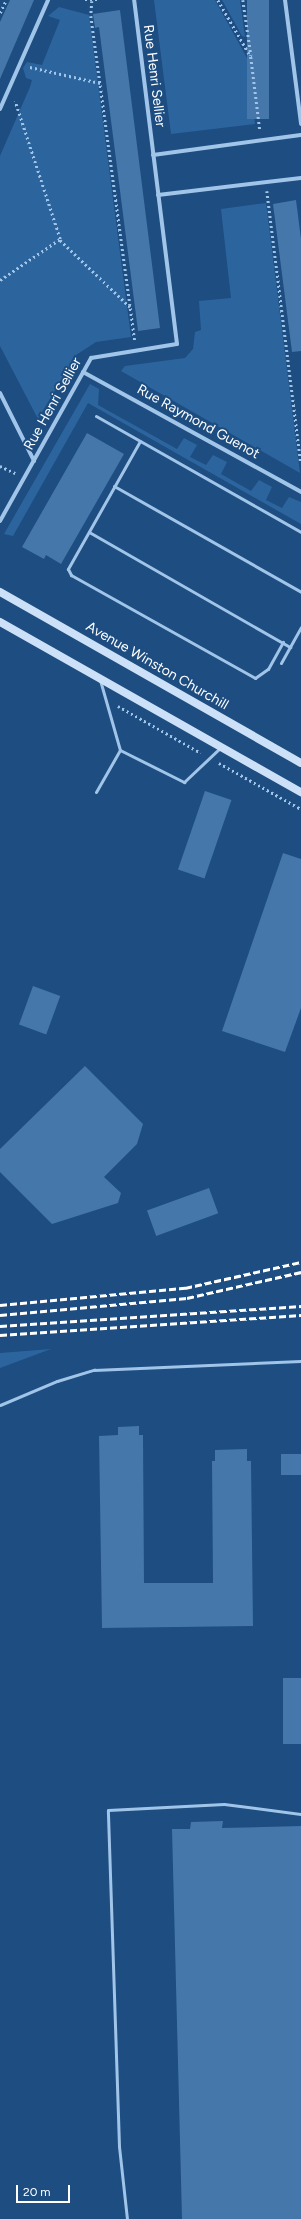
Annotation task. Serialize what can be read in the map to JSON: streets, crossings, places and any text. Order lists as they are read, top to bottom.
{
  "streets": {
    "main road": ["Avenue Winston Churchill"],
    "street": ["Rue Henri Sellier", "Rue Raymond Guenot"]
  },
  "crossings": [
    ["Rue Henri Sellier", "Rue Raymond Guenot"]
  ],
  "scale_bar": "20 m"
}
